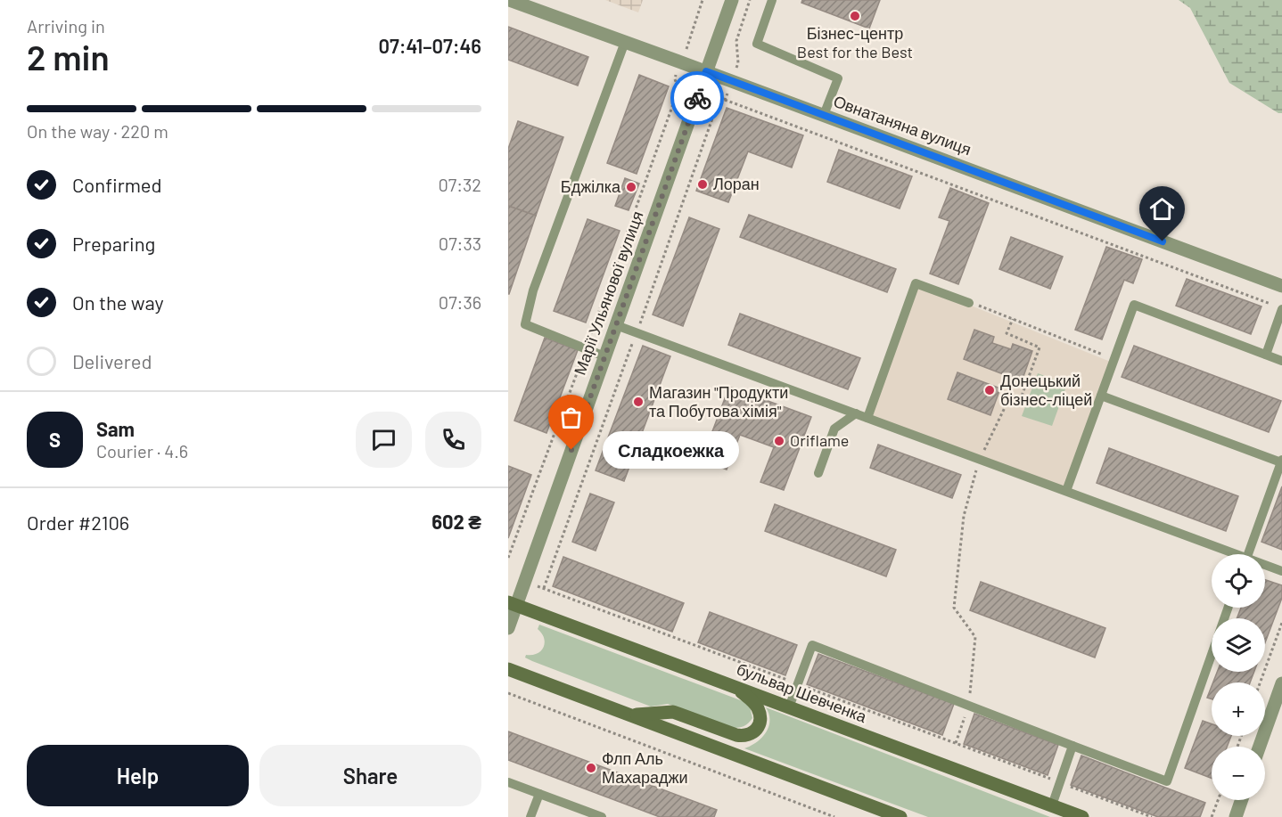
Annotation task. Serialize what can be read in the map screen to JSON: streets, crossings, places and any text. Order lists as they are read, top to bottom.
{
  "streets": {
    "main road": ["бульвар Шевченка"],
    "street": ["Овнатаняна вулиця", "Марії Ульянової вулиця"]
  },
  "crossings": [
    ["Овнатаняна вулиця", "Марії Ульянової вулиця"],
    ["Марії Ульянової вулиця", "бульвар Шевченка"]
  ],
  "places": [
    "Бізнес-центр Best for the Best",
    "Лоран",
    "Бджілка",
    "Донецький бізнес-ліцей",
    "Магазин \"Продукти та Побутова хімія\"",
    "Oriflame",
    "Сладкоежка",
    "Флп Аль Махараджи"
  ],
  "page": {
    "heading": ["2 min", "Arriving in", "07:41–07:46"],
    "panel": [
      "Sam",
      "Courier · 4.6",
      "Order #2106",
      "602 ₴"
    ],
    "bar": "On the way · 220 m",
    "list": [
      ["Confirmed", "07:32"],
      ["Preparing", "07:33"],
      ["On the way", "07:36"],
      "Delivered"
    ],
    "round": "S",
    "bubble": "Сладкоежка",
    "map_buttons": ["+", "−"],
    "buttons": ["Help", "Share"]
  }
}
